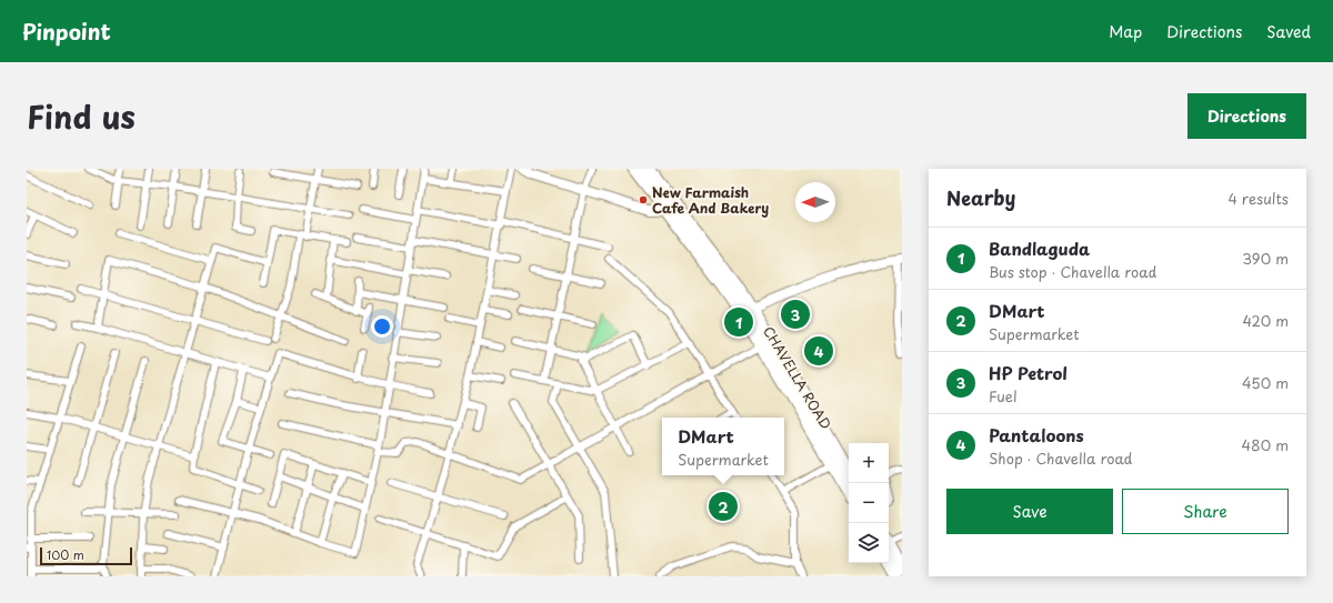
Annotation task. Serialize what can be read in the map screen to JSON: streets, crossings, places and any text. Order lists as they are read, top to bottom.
{
  "streets": {
    "highway": ["CHAVELLA ROAD"]
  },
  "places": ["New Farmaish Cafe And Bakery"],
  "scale_bar": "100 m",
  "north": "left",
  "page": {
    "header": "Pinpoint",
    "nav": ["Map", "Directions", "Saved"],
    "title": "Find us",
    "buttons": [
      "Directions",
      ["Save", "Share"]
    ],
    "heading": ["Nearby", "4 results"],
    "list": [
      {
        "mark": "1",
        "name": "Bandlaguda",
        "note": "Bus stop · Chavella road",
        "value": "390 m"
      },
      {
        "mark": "2",
        "name": "DMart",
        "note": "Supermarket",
        "value": "420 m"
      },
      {
        "mark": "3",
        "name": "HP Petrol",
        "note": "Fuel",
        "value": "450 m"
      },
      {
        "mark": "4",
        "name": "Pantaloons",
        "note": "Shop · Chavella road",
        "value": "480 m"
      }
    ],
    "pins": [
      "3",
      "1",
      "4",
      "2"
    ],
    "popup": ["DMart", "Supermarket"],
    "map_buttons": ["+", "−"],
    "scale": "100 m"
  }
}
